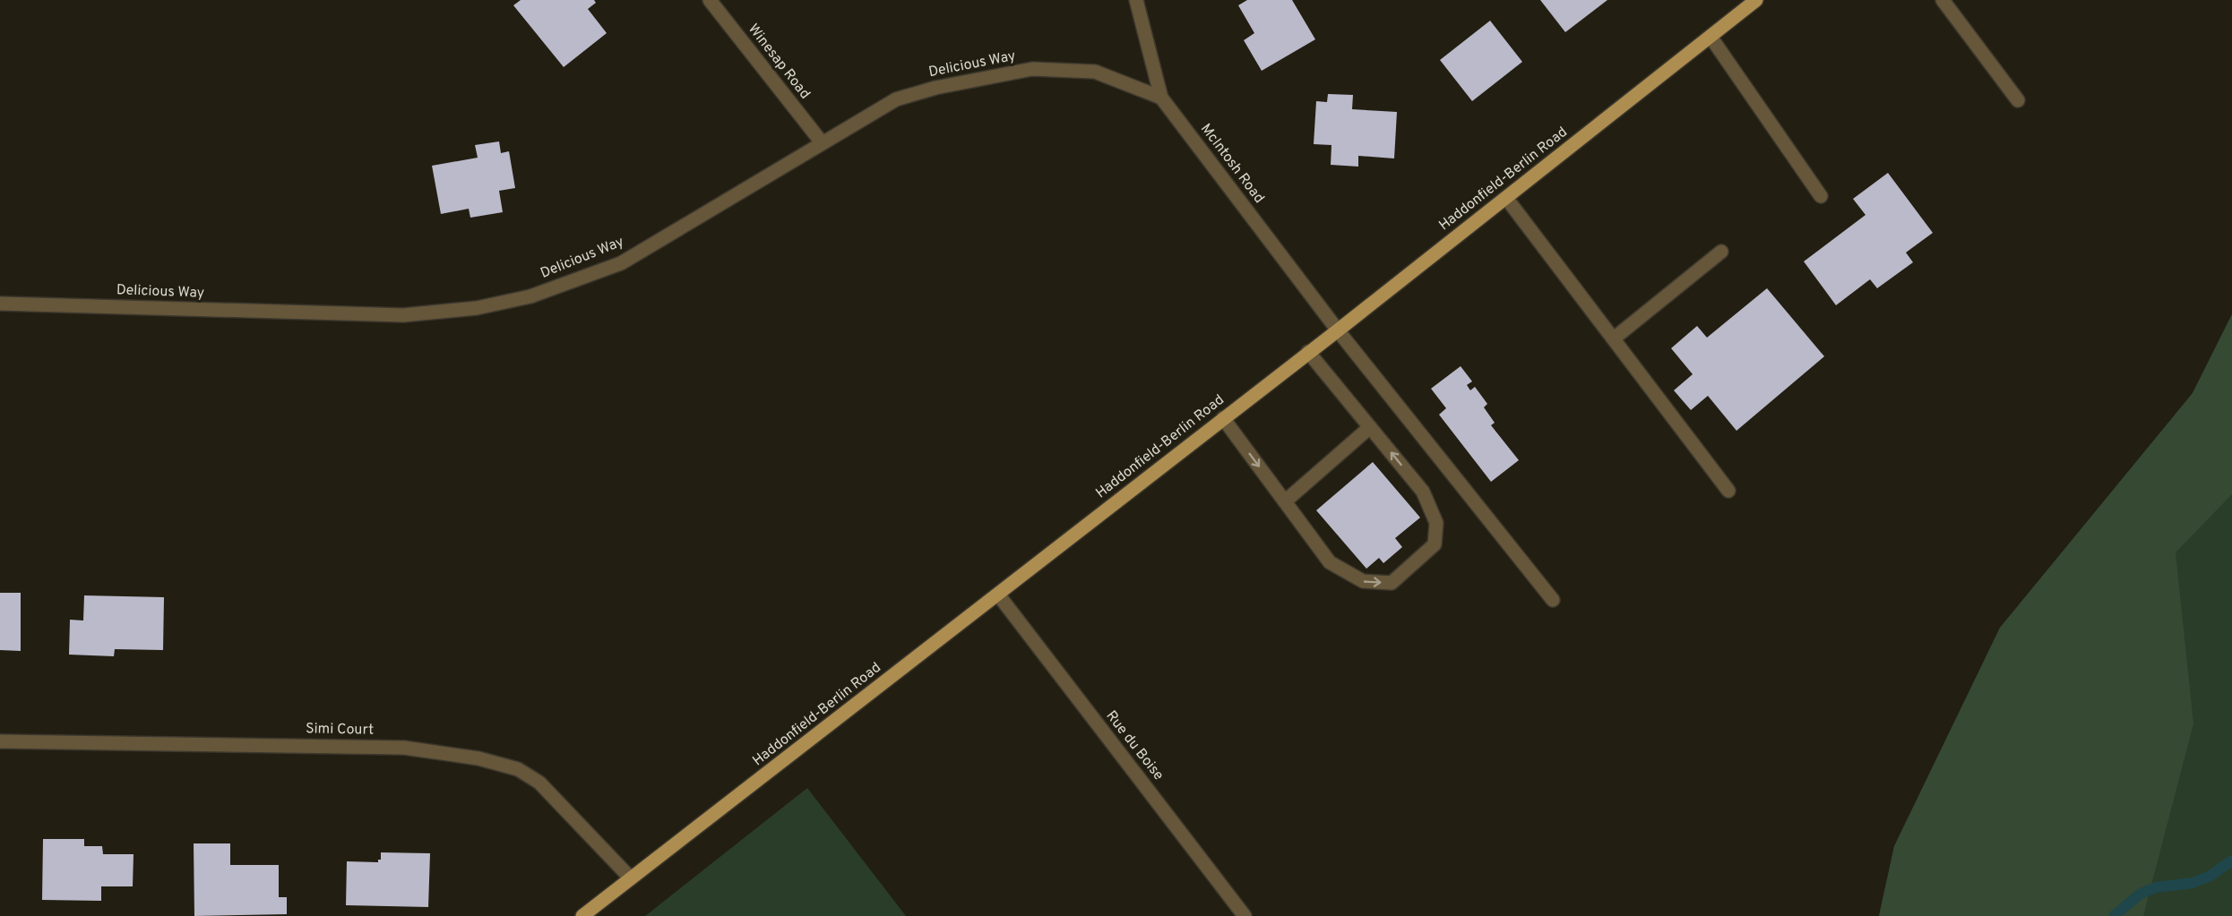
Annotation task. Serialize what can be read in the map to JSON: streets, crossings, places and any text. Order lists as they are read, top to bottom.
{
  "streets": {
    "main road": ["Haddonfield-Berlin Road"],
    "street": [
      "Winesap Road",
      "Delicious Way",
      "McIntosh Road",
      "Simi Court",
      "Rue du Boise"
    ]
  },
  "crossings": [
    ["Winesap Road", "Delicious Way"],
    ["Delicious Way", "McIntosh Road"],
    ["McIntosh Road", "Haddonfield-Berlin Road"],
    ["Haddonfield-Berlin Road", "Simi Court"],
    ["Haddonfield-Berlin Road", "Rue du Boise"]
  ]
}
